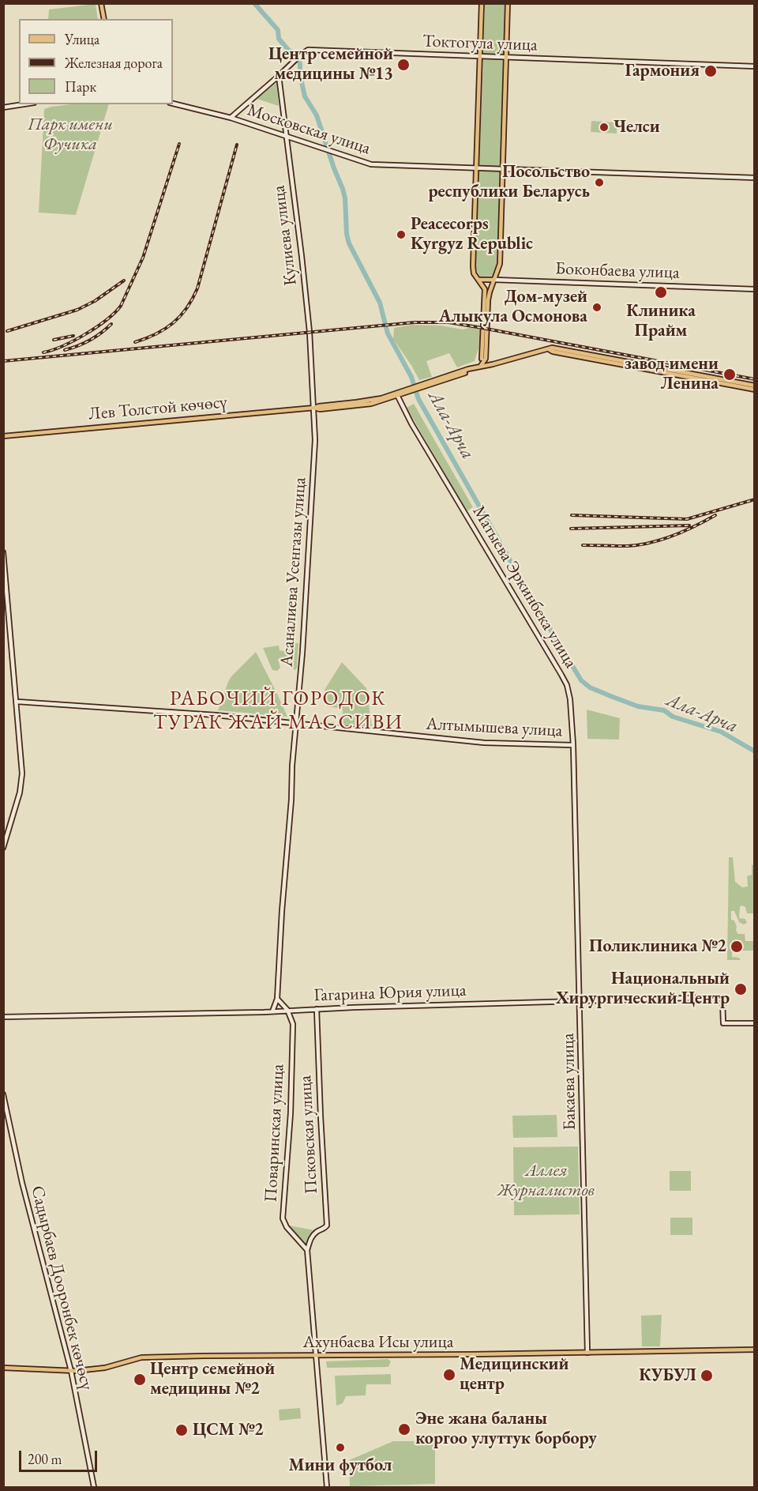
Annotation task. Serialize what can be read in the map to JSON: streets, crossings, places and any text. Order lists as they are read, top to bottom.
{
  "streets": {
    "main road": [
      "Токтогула улица",
      "Московская улица",
      "Кулиева улица",
      "Боконбаева улица",
      "Лев Толстой көчөсү",
      "Асаналиева Усенгазы улица",
      "Матыева Эркинбека улица",
      "Алтымышева улица",
      "Гагарина Юрия улица",
      "Бакаева улица",
      "Поваринская улица",
      "Псковская улица",
      "Садырбаев Дооронбек көчөсү",
      "Ахунбаева Исы улица"
    ]
  },
  "crossings": [
    ["Токтогула улица", "Московская улица"],
    ["Токтогула улица", "Кулиева улица"],
    ["Московская улица", "Кулиева улица"],
    ["Кулиева улица", "Асаналиева Усенгазы улица"],
    ["Лев Толстой көчөсү", "Асаналиева Усенгазы улица"],
    ["Лев Толстой көчөсү", "Матыева Эркинбека улица"],
    ["Асаналиева Усенгазы улица", "Алтымышева улица"],
    ["Асаналиева Усенгазы улица", "Гагарина Юрия улица"],
    ["Матыева Эркинбека улица", "Алтымышева улица"],
    ["Матыева Эркинбека улица", "Бакаева улица"],
    ["Гагарина Юрия улица", "Бакаева улица"],
    ["Гагарина Юрия улица", "Поваринская улица"],
    ["Гагарина Юрия улица", "Псковская улица"],
    ["Бакаева улица", "Ахунбаева Исы улица"],
    ["Поваринская улица", "Псковская улица"],
    ["Садырбаев Дооронбек көчөсү", "Ахунбаева Исы улица"]
  ],
  "districts": ["РАБОЧИЙ ГОРОДОК ТУРАК ЖАЙ МАССИВИ"],
  "water": ["Ала-Арча"],
  "parks": ["Парк имени Фучика", "Аллея Журналистов"],
  "places": [
    "Центр семейной медицины №13",
    "Гармония",
    "Челси",
    "Посольство республики Беларусь",
    "Peacecorps Kyrgyz Republic",
    "Клиника Прайм",
    "Дом-музей Алыкула Осмонова",
    "завод имени Ленина",
    "Поликлиника №2",
    "Национальный Хирургический Центр",
    "Медицинский центр",
    "КУБУЛ",
    "Центр семейной медицины №2",
    "Эне жана баланы коргоо улуттук борбору",
    "ЦСМ №2",
    "Мини футбол"
  ],
  "legend": ["Улица", "Железная дорога", "Парк"],
  "scale_bar": "200 m"
}
